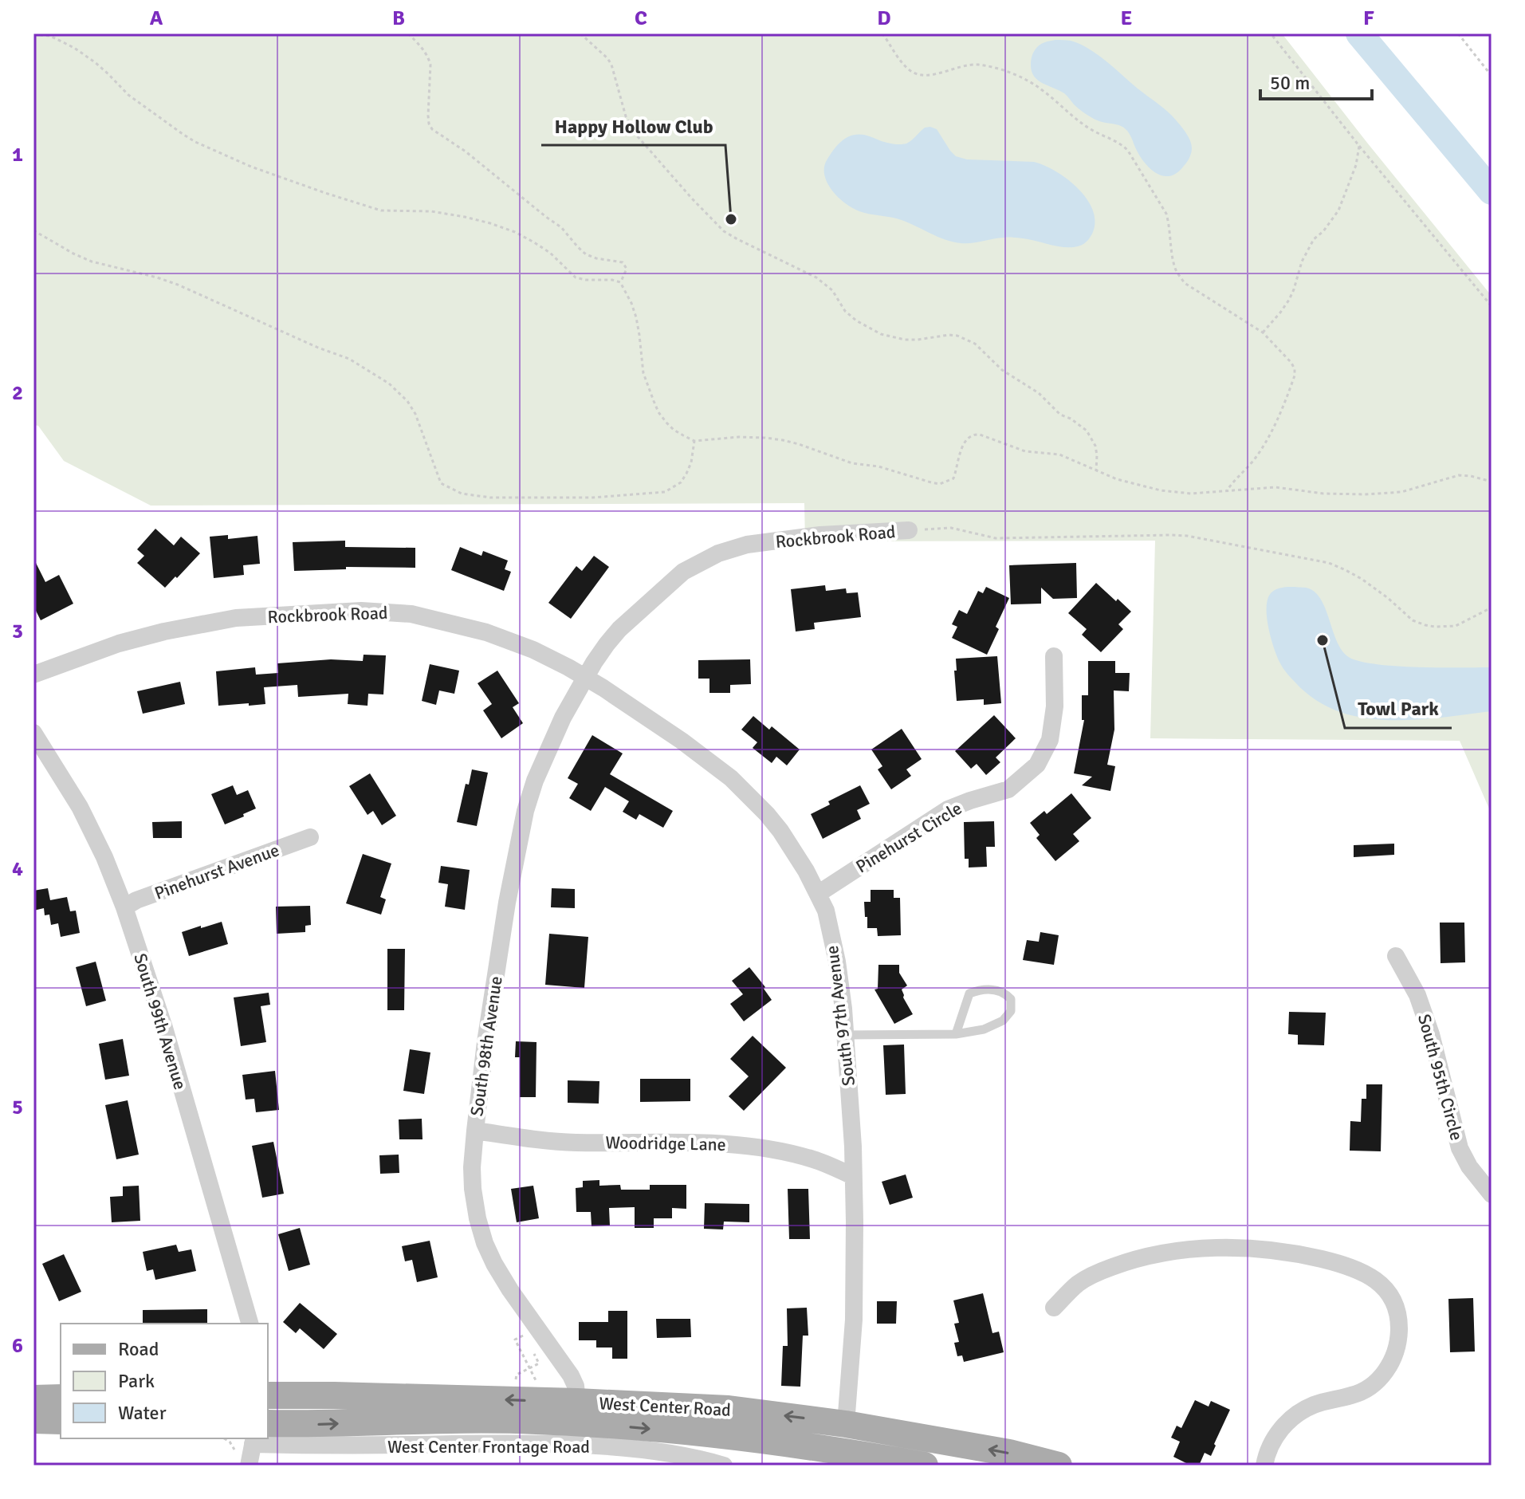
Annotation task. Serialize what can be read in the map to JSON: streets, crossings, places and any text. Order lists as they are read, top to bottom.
{
  "streets": {
    "main road": ["West Center Road"],
    "street": [
      "Rockbrook Road",
      "Pinehurst Circle",
      "Pinehurst Avenue",
      "South 97th Avenue",
      "South 99th Avenue",
      "South 98th Avenue",
      "South 95th Circle",
      "Woodridge Lane",
      "West Center Frontage Road"
    ]
  },
  "crossings": [
    ["Rockbrook Road", "South 97th Avenue"],
    ["Rockbrook Road", "South 98th Avenue"],
    ["Pinehurst Circle", "South 97th Avenue"],
    ["Pinehurst Avenue", "South 99th Avenue"],
    ["South 97th Avenue", "South 98th Avenue"],
    ["South 97th Avenue", "Woodridge Lane"],
    ["South 97th Avenue", "West Center Road"],
    ["South 98th Avenue", "Woodridge Lane"],
    ["South 98th Avenue", "West Center Road"]
  ],
  "places": ["Happy Hollow Club", "Towl Park"],
  "legend": ["Road", "Park", "Water"],
  "scale_bar": "50 m",
  "grid": {
    "columns": [
      "A",
      "B",
      "C",
      "D",
      "E",
      "F"
    ],
    "rows": [
      "1",
      "2",
      "3",
      "4",
      "5",
      "6"
    ]
  }
}
